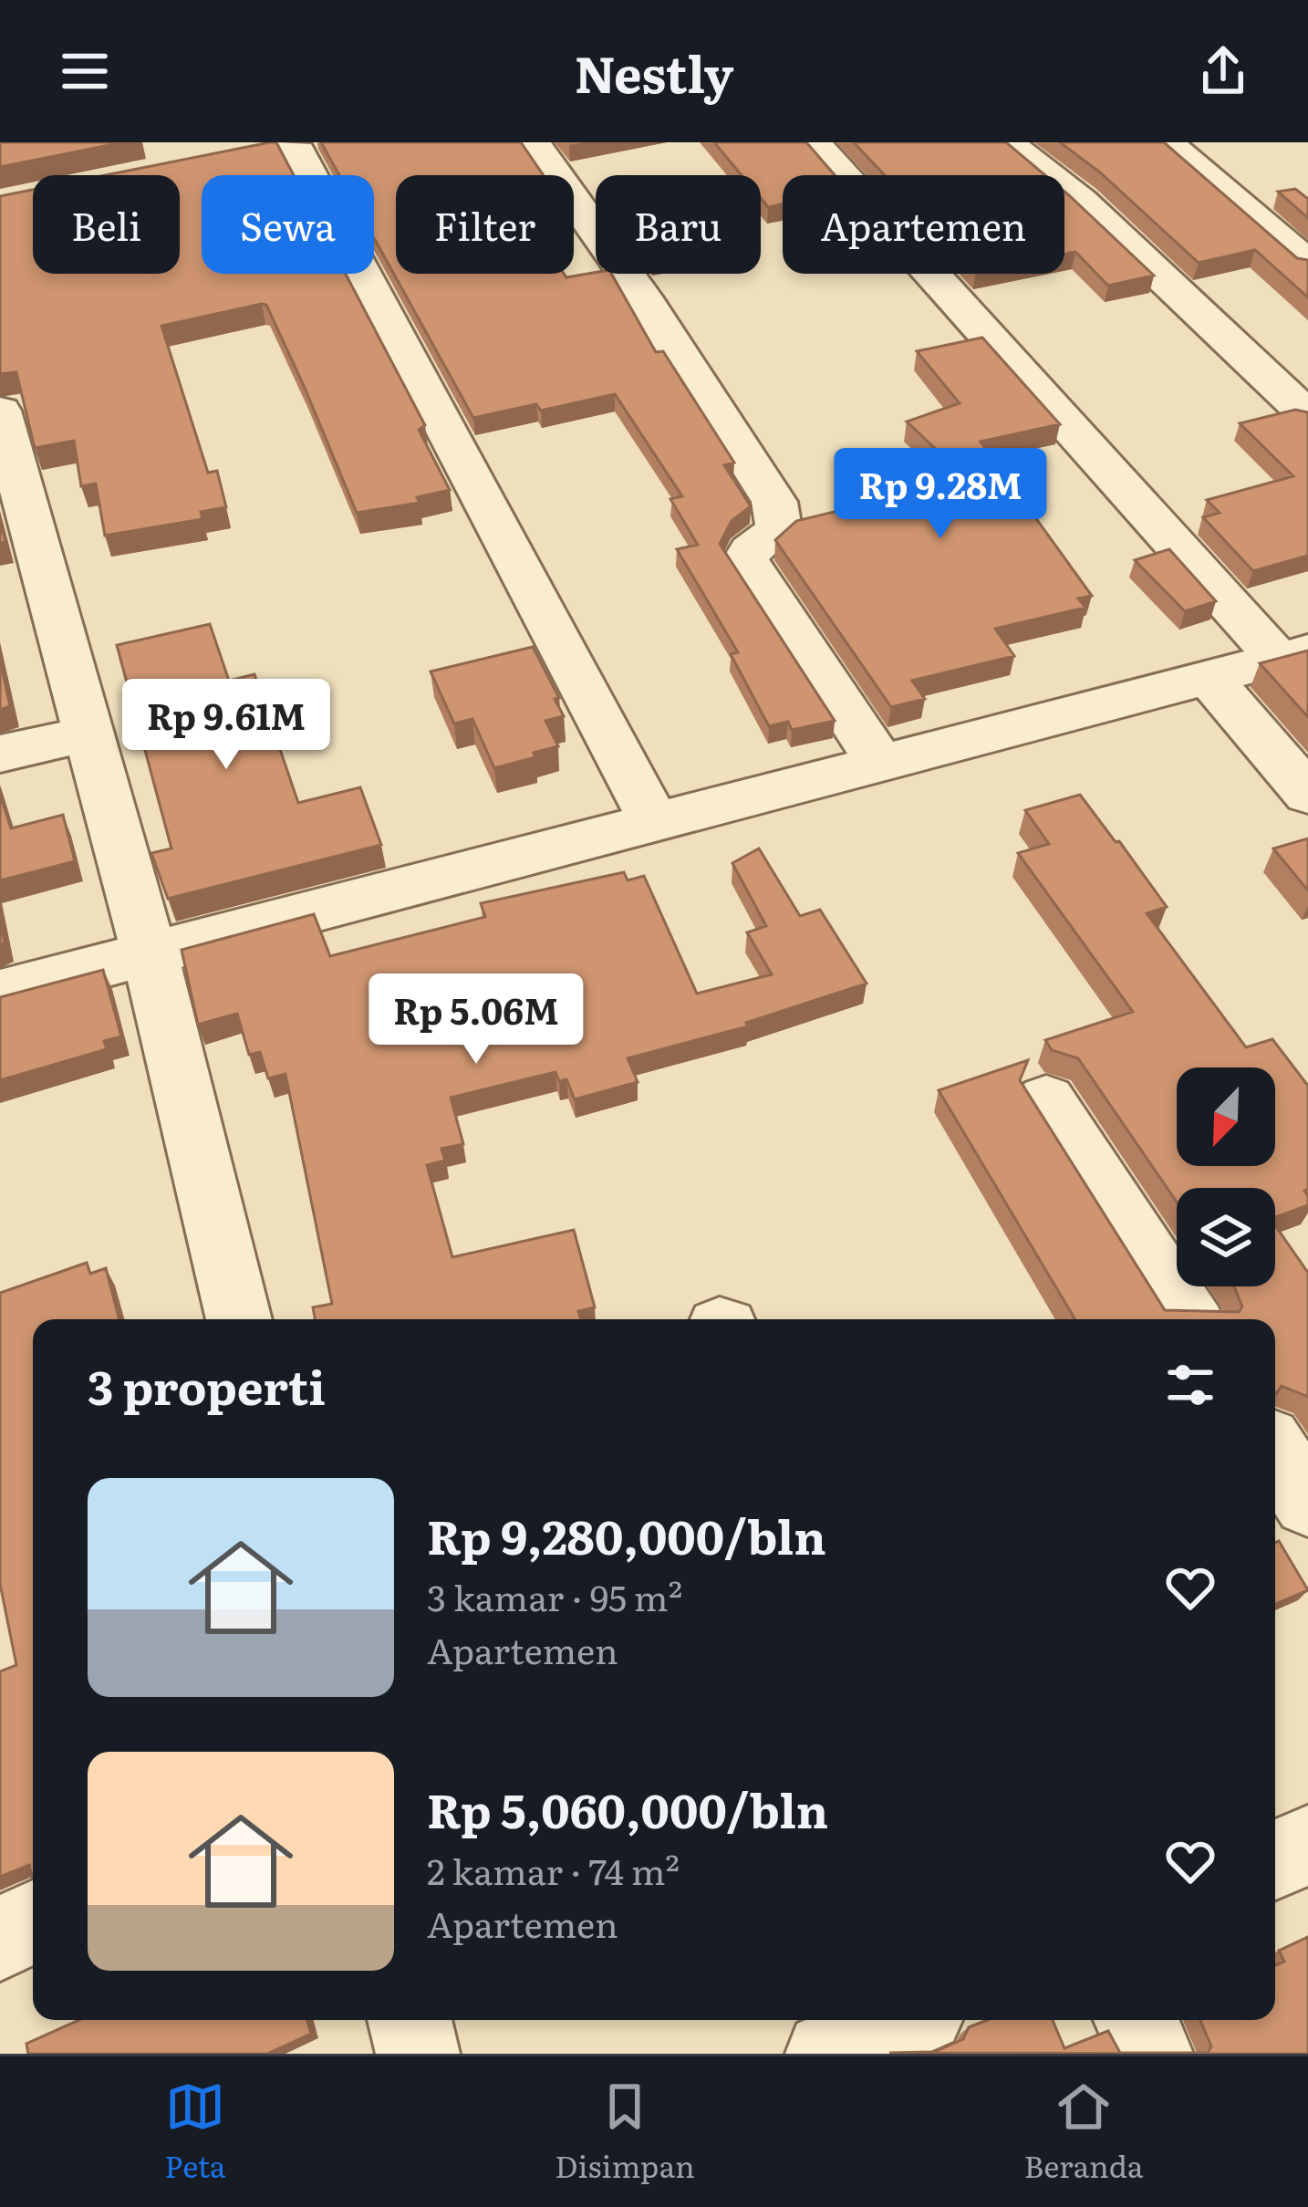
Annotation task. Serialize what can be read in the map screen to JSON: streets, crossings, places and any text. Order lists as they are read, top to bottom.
{
  "north": "bottom left",
  "page": {
    "header": "Nestly",
    "chip": [
      "Beli",
      "Sewa",
      "Filter",
      "Baru",
      "Apartemen"
    ],
    "price": ["Rp 9.28M", "Rp 9.61M", "Rp 5.06M"],
    "heading": "3 properti",
    "list": [
      {
        "name": "Rp 9,280,000/bln",
        "note": "3 kamar · 95 m² · Apartemen"
      },
      {
        "name": "Rp 5,060,000/bln",
        "note": "2 kamar · 74 m² · Apartemen"
      }
    ],
    "tabs": ["Peta", "Disimpan", "Beranda"]
  }
}
